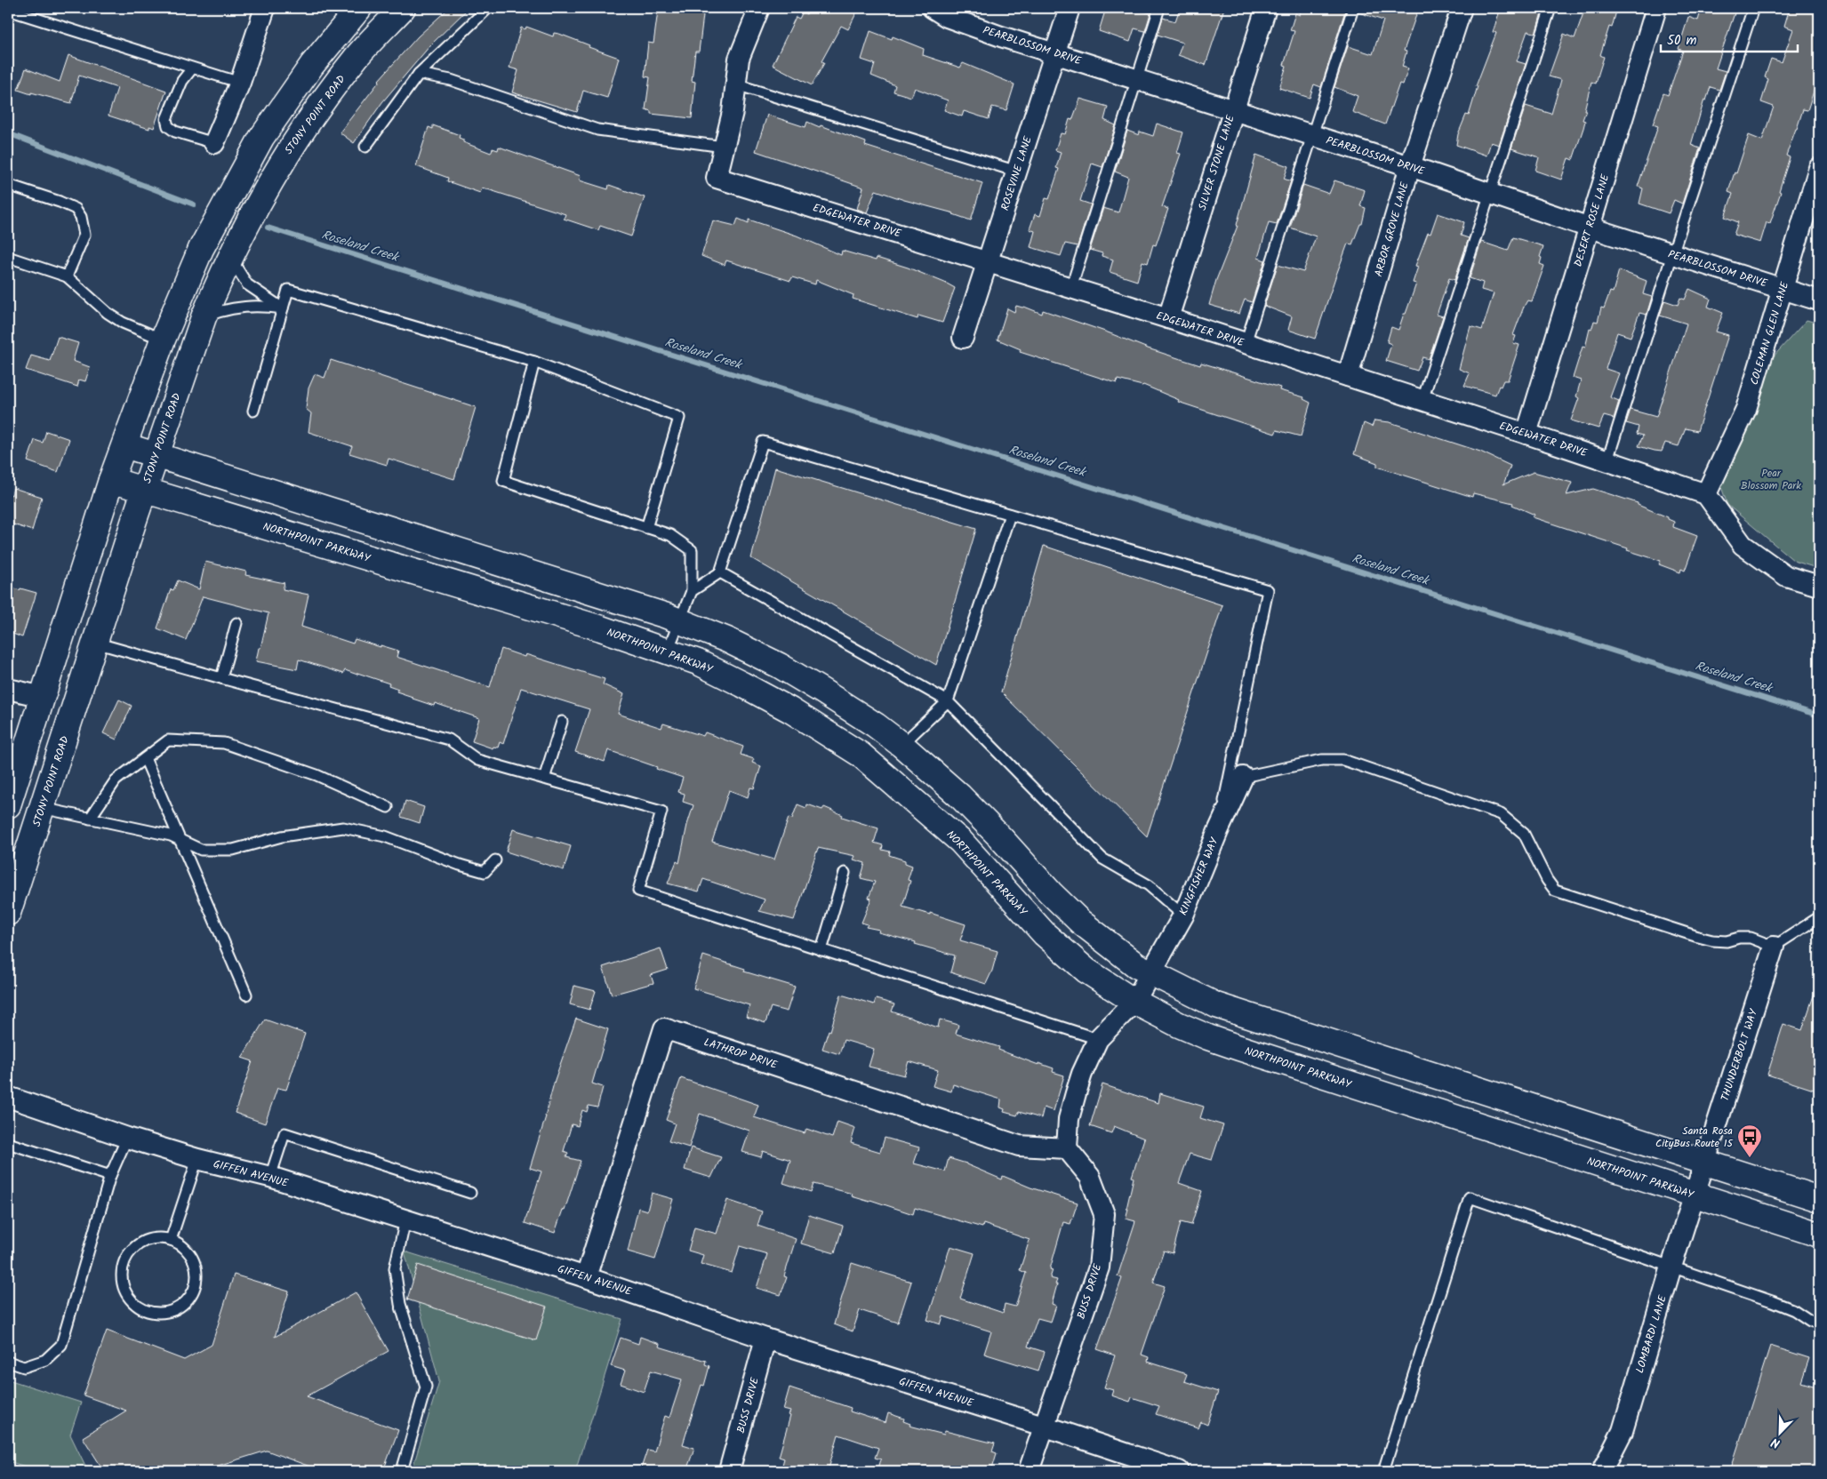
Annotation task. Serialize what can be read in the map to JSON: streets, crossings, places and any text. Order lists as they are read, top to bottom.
{
  "streets": {
    "street": [
      "PEARBLOSSOM DRIVE",
      "STONY POINT ROAD",
      "SILVER STONE LANE",
      "ROSEVINE LANE",
      "EDGEWATER DRIVE",
      "DESERT ROSE LANE",
      "ARBOR GROVE LANE",
      "COLEMAN GLEN LANE",
      "NORTHPOINT PARKWAY",
      "KINGFISHER WAY",
      "LATHROP DRIVE",
      "THUNDERBOLT WAY",
      "GIFFEN AVENUE",
      "BUSS DRIVE",
      "LOMBARDI LANE"
    ]
  },
  "crossings": [
    ["PEARBLOSSOM DRIVE", "SILVER STONE LANE"],
    ["PEARBLOSSOM DRIVE", "ROSEVINE LANE"],
    ["PEARBLOSSOM DRIVE", "DESERT ROSE LANE"],
    ["PEARBLOSSOM DRIVE", "ARBOR GROVE LANE"],
    ["PEARBLOSSOM DRIVE", "COLEMAN GLEN LANE"],
    ["STONY POINT ROAD", "NORTHPOINT PARKWAY"],
    ["SILVER STONE LANE", "EDGEWATER DRIVE"],
    ["ROSEVINE LANE", "EDGEWATER DRIVE"],
    ["EDGEWATER DRIVE", "DESERT ROSE LANE"],
    ["EDGEWATER DRIVE", "ARBOR GROVE LANE"],
    ["EDGEWATER DRIVE", "COLEMAN GLEN LANE"],
    ["NORTHPOINT PARKWAY", "KINGFISHER WAY"],
    ["NORTHPOINT PARKWAY", "THUNDERBOLT WAY"],
    ["NORTHPOINT PARKWAY", "LOMBARDI LANE"],
    ["LATHROP DRIVE", "GIFFEN AVENUE"],
    ["LATHROP DRIVE", "BUSS DRIVE"],
    ["THUNDERBOLT WAY", "LOMBARDI LANE"],
    ["GIFFEN AVENUE", "BUSS DRIVE"]
  ],
  "water": ["Roseland Creek"],
  "parks": ["Pear Blossom Park"],
  "places": {
    "bus stop": ["Santa Rosa CityBus Route 15"]
  },
  "scale_bar": "50 m",
  "north": "bottom left"
}
